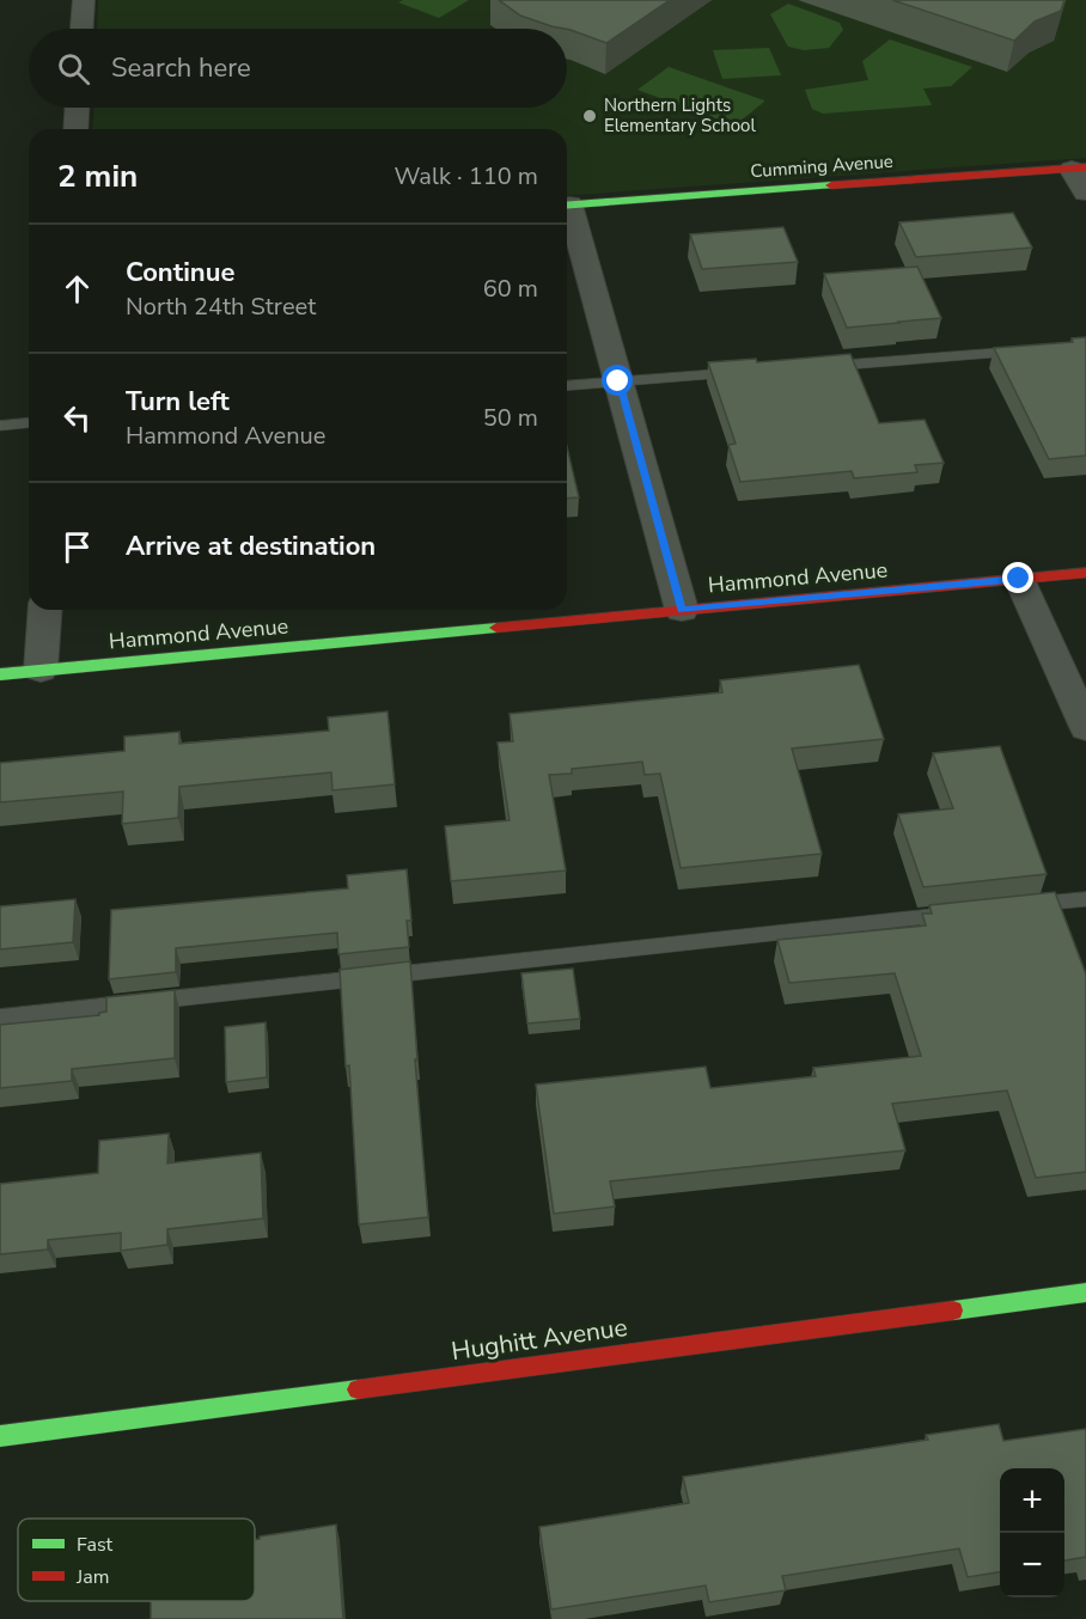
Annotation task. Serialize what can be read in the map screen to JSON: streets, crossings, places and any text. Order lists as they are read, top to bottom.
{
  "streets": {
    "street": ["Cumming Avenue", "Hammond Avenue", "Hughitt Avenue"]
  },
  "places": ["Northern Lights Elementary School"],
  "legend": ["Fast", "Jam"],
  "page": {
    "search": "Search here",
    "heading": ["2 min", "Walk · 110 m"],
    "list": [
      ["Continue", "North 24th Street", "60 m"],
      ["Turn left", "Hammond Avenue", "50 m"],
      "Arrive at destination"
    ],
    "map_buttons": ["+", "−"]
  }
}
